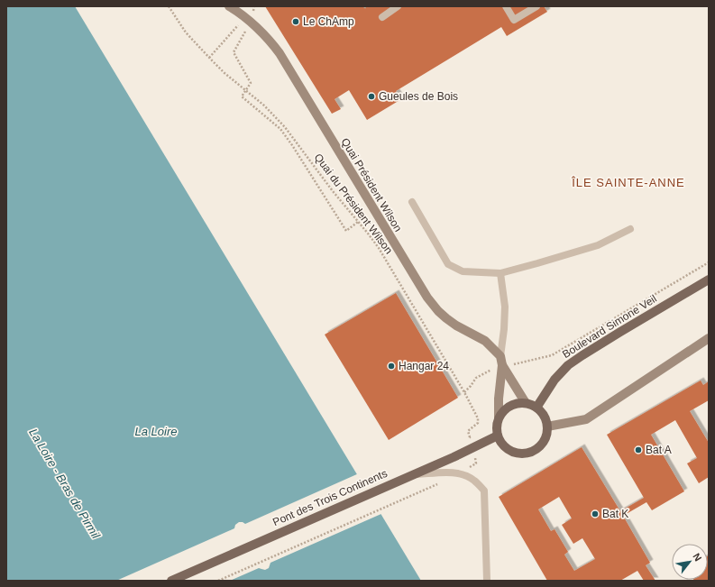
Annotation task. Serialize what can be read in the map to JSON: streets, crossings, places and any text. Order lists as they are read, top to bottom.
{
  "streets": {
    "main road": ["Quai Président Wilson", "Boulevard Simone Veil", "Pont des Trois Continents"],
    "path": ["Quai du Président Wilson"]
  },
  "crossings": [
    ["Quai Président Wilson", "Boulevard Simone Veil"],
    ["Quai Président Wilson", "Pont des Trois Continents"],
    ["Boulevard Simone Veil", "Pont des Trois Continents"]
  ],
  "districts": ["ÎLE SAINTE-ANNE"],
  "water": ["La Loire", "La Loire - Bras de Pirmil"],
  "places": [
    "Le ChAmp",
    "Gueules de Bois",
    "Hangar 24",
    "Bat A",
    "Bat K"
  ],
  "north": "top right"
}
